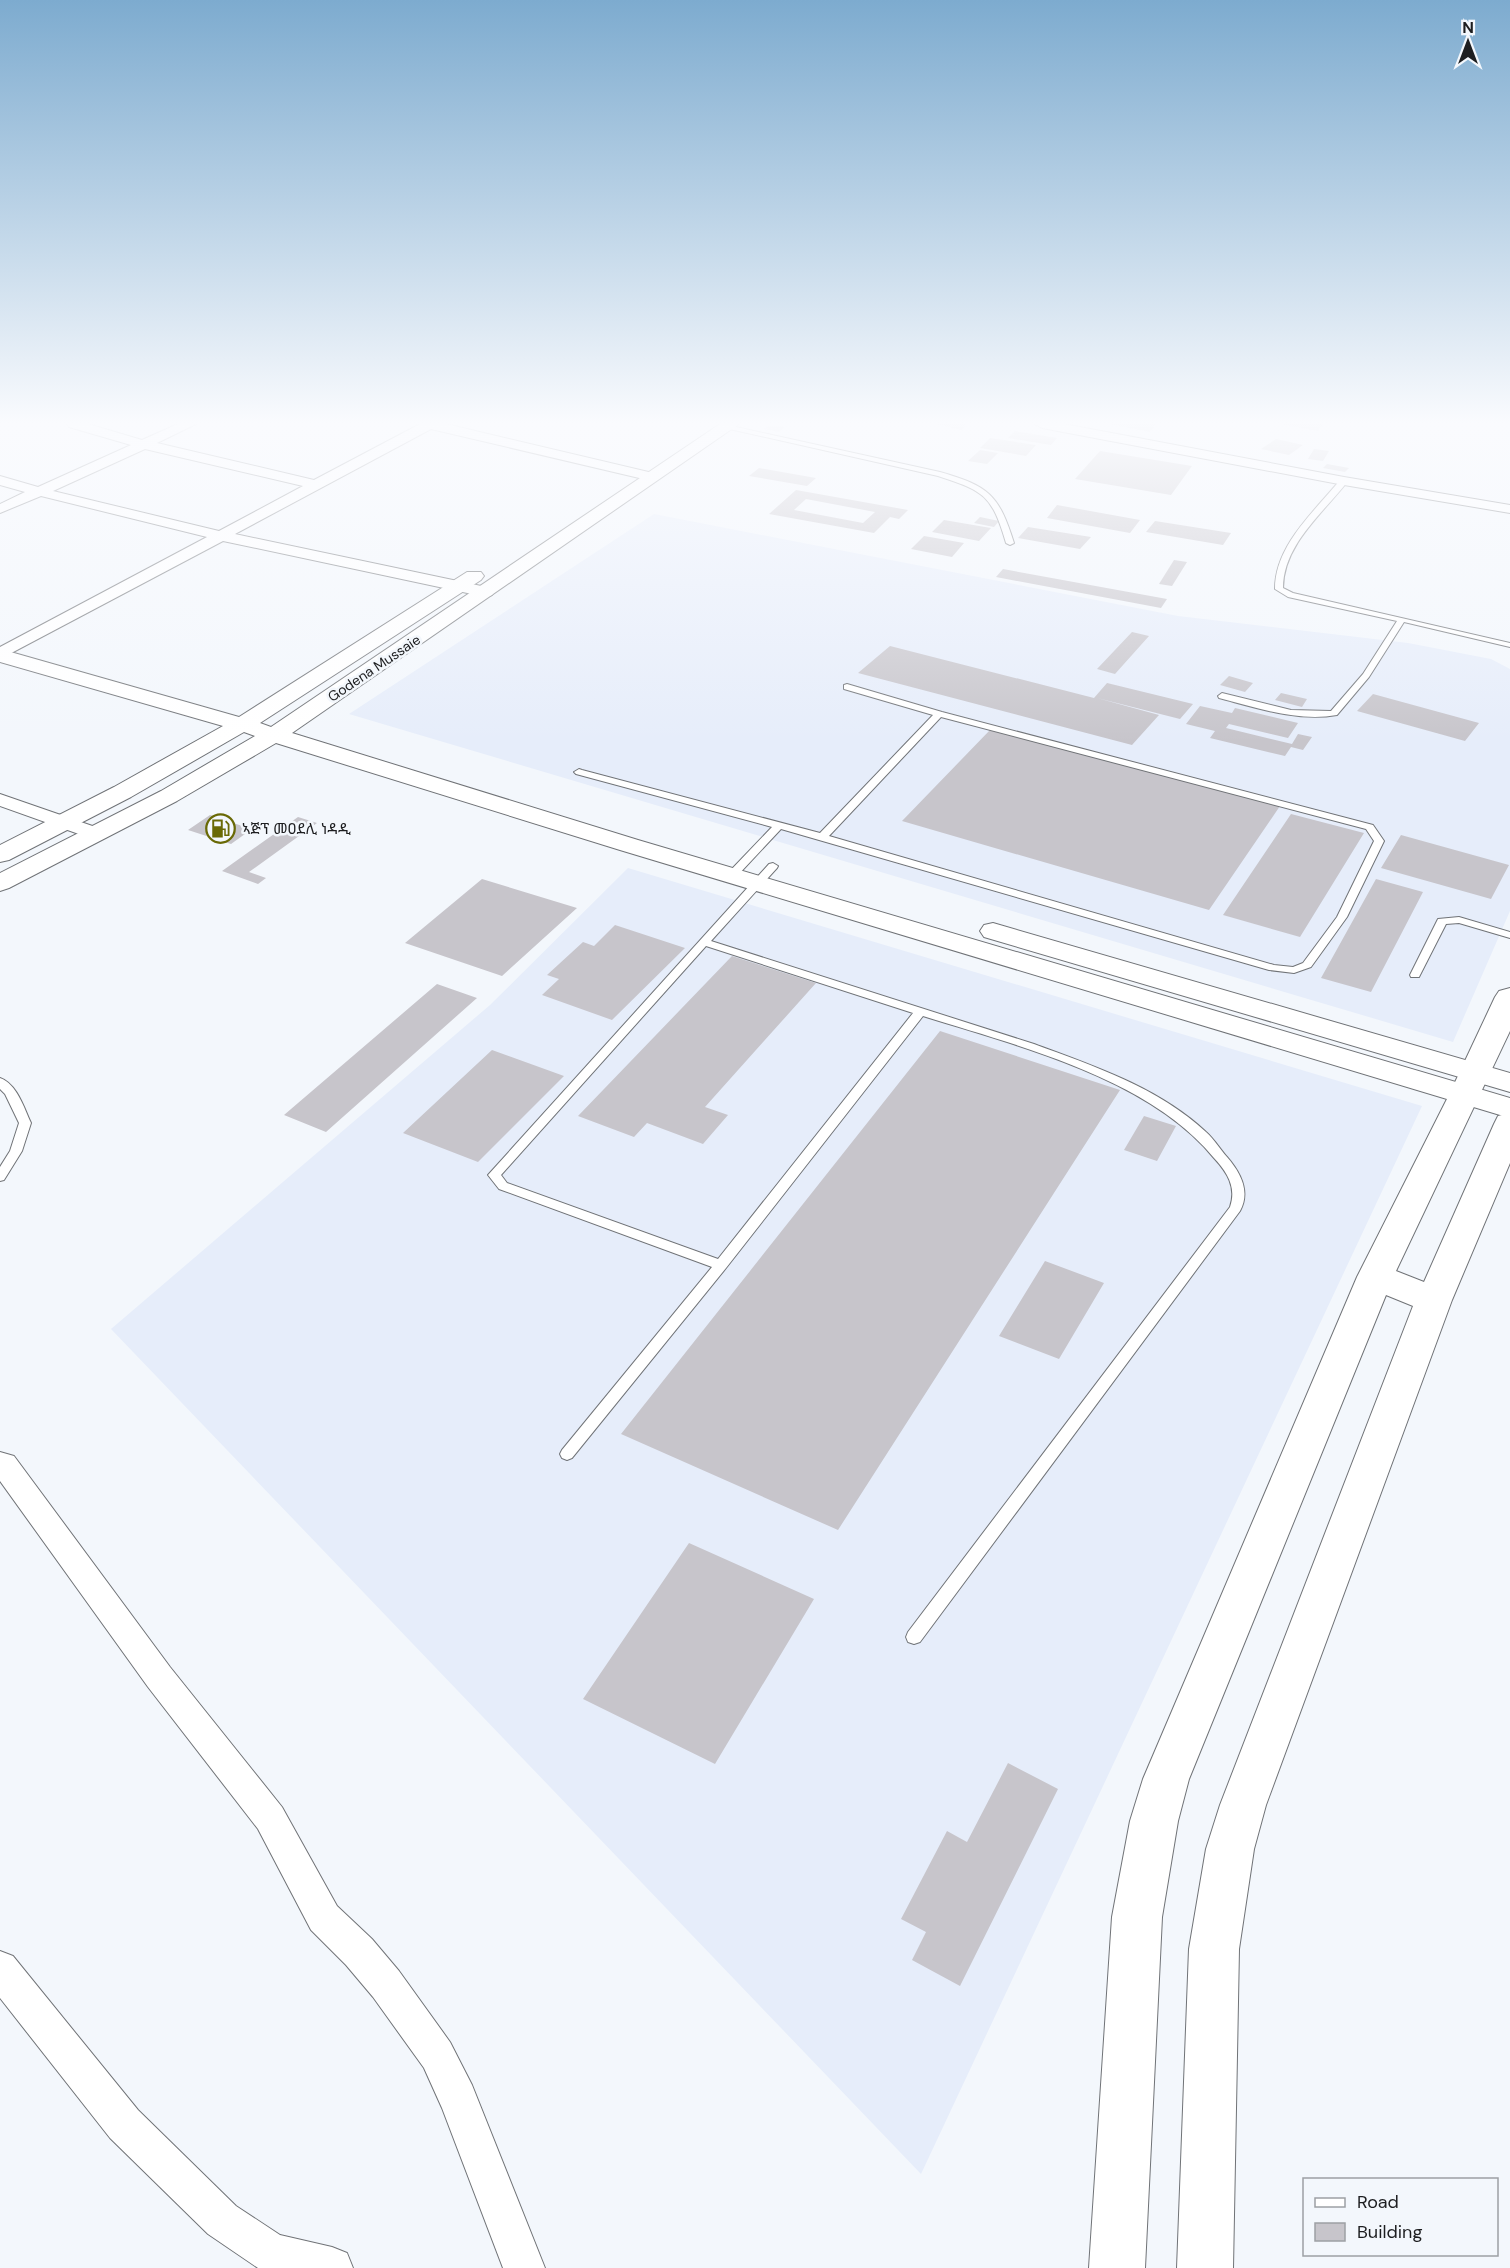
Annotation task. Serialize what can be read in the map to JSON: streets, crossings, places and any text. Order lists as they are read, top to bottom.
{
  "streets": {
    "street": ["Godena Mussaie"]
  },
  "places": {
    "fuel station": ["ኣጅፕ መዐደሊ ነዳዲ"]
  },
  "legend": ["Road", "Building"],
  "north": "top"
}
